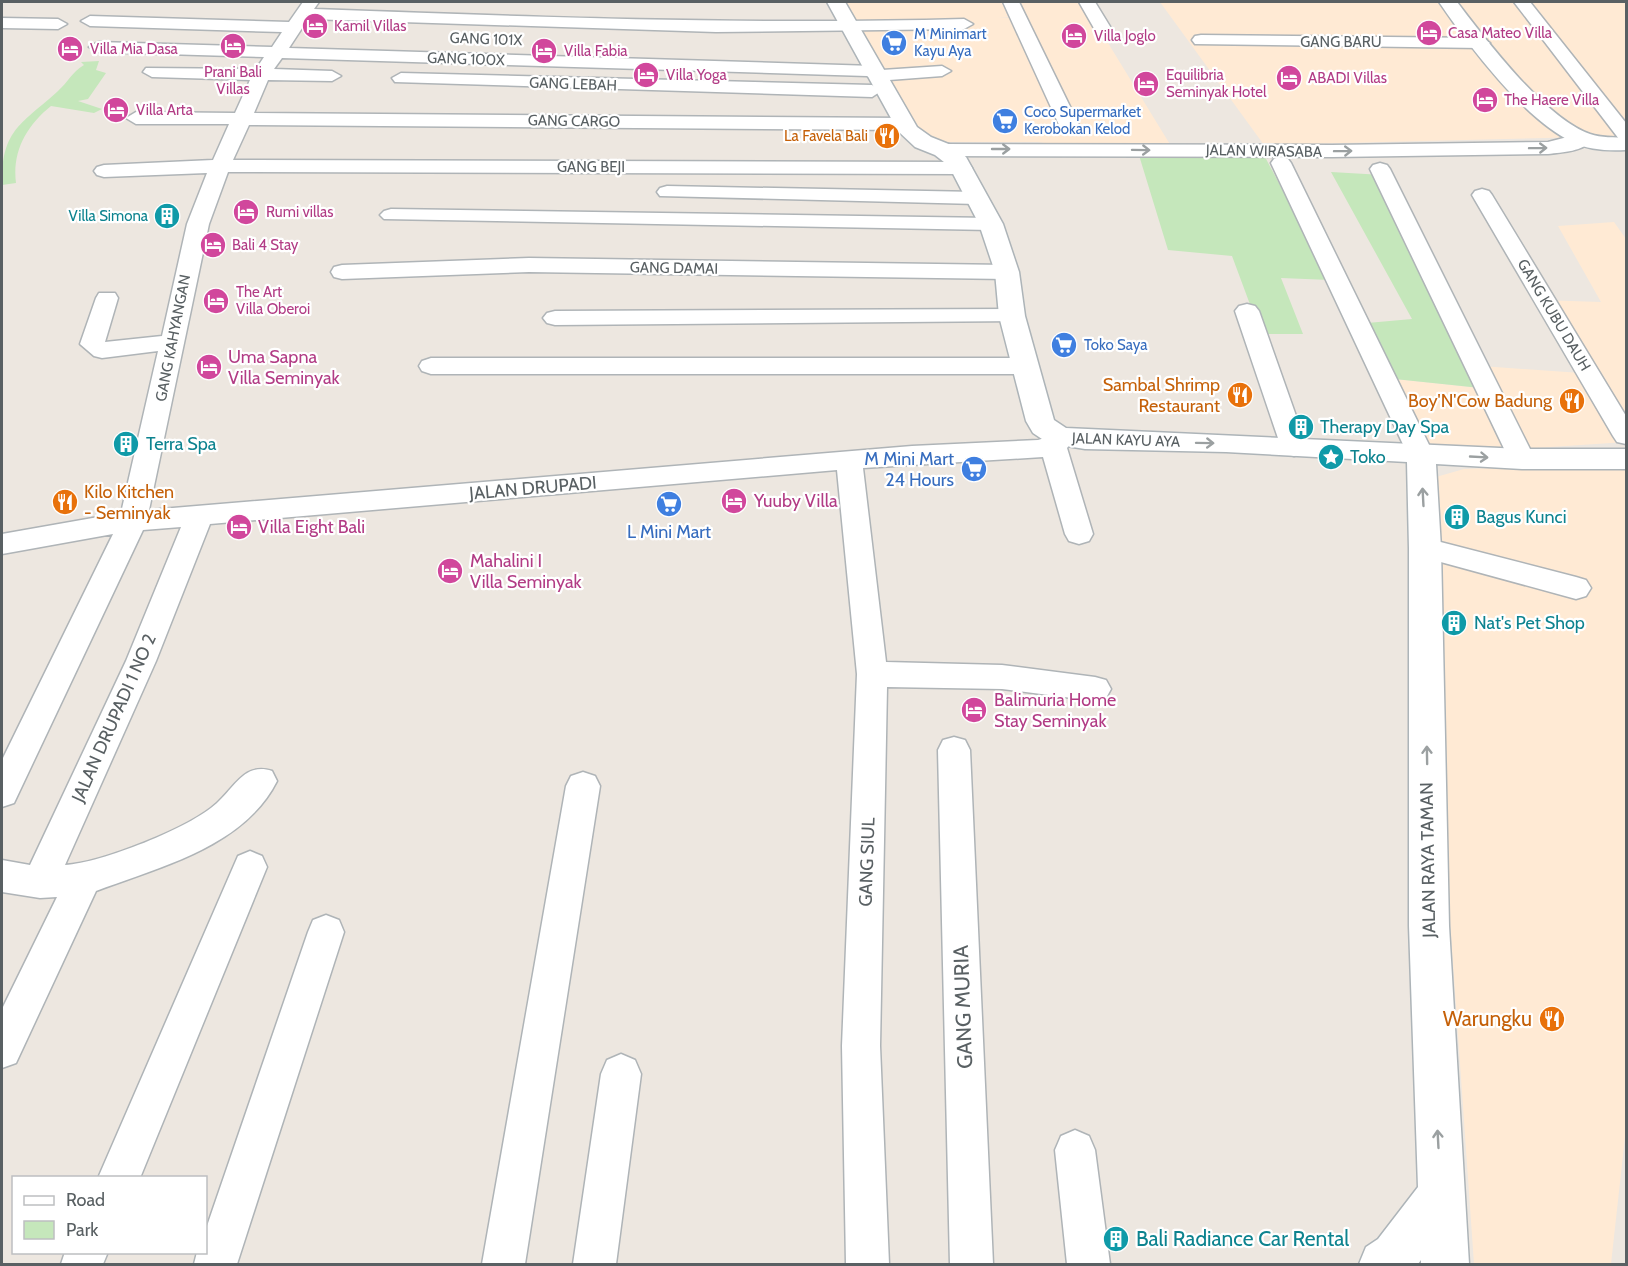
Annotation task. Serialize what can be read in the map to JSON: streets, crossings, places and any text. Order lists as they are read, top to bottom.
{
  "streets": {
    "main road": ["JALAN KAYU AYA", "JALAN RAYA TAMAN"],
    "street": [
      "GANG BARU",
      "GANG 100X",
      "GANG LEBAH",
      "GANG CARGO",
      "JALAN WIRASABA",
      "GANG BEJI",
      "GANG DAMAI",
      "GANG KUBU DAUH",
      "GANG KAHYANGAN",
      "JALAN DRUPADI",
      "JALAN DRUPADI 1 NO 2",
      "GANG SIUL",
      "GANG MURIA"
    ]
  },
  "crossings": [
    ["GANG 100X", "GANG LEBAH"],
    ["GANG 100X", "GANG KAHYANGAN"],
    ["GANG 100X", "JALAN KAYU AYA"],
    ["GANG LEBAH", "JALAN KAYU AYA"],
    ["GANG CARGO", "GANG KAHYANGAN"],
    ["GANG CARGO", "JALAN KAYU AYA"],
    ["JALAN WIRASABA", "JALAN KAYU AYA"],
    ["GANG BEJI", "GANG KAHYANGAN"],
    ["GANG BEJI", "JALAN KAYU AYA"],
    ["GANG DAMAI", "JALAN KAYU AYA"],
    ["GANG KAHYANGAN", "JALAN DRUPADI"],
    ["JALAN KAYU AYA", "JALAN DRUPADI"],
    ["JALAN KAYU AYA", "JALAN RAYA TAMAN"],
    ["JALAN DRUPADI", "JALAN DRUPADI 1 NO 2"],
    ["JALAN DRUPADI", "GANG SIUL"]
  ],
  "one_way": ["JALAN RAYA TAMAN"],
  "places": {
    "hotel": [
      "Kamil Villas",
      "Casa Mateo Villa",
      "Villa Joglo",
      "Prani Bali Villas",
      "Villa Mia Dasa",
      "Villa Fabia",
      "Villa Yoga",
      "ABADI Villas",
      "Equilibria Seminyak Hotel",
      "The Haere Villa",
      "Villa Arta",
      "Rumi villas",
      "Bali 4 Stay",
      "The Art Villa Oberoi",
      "Uma Sapna Villa Seminyak",
      "Yuuby Villa",
      "Villa Eight Bali",
      "Mahalini I Villa Seminyak",
      "Balimuria Home Stay Seminyak"
    ],
    "supermarket": [
      "M Minimart Kayu Aya",
      "Coco Supermarket Kerobokan Kelod",
      "Toko Saya",
      "M Mini Mart 24 Hours",
      "L Mini Mart"
    ],
    "restaurant": [
      "La Favela Bali",
      "Sambal Shrimp Restaurant",
      "Boy'N'Cow Badung",
      "Kilo Kitchen - Seminyak",
      "Warungku"
    ],
    "building": [
      "Villa Simona",
      "Therapy Day Spa",
      "Terra Spa",
      "Bagus Kunci",
      "Nat's Pet Shop",
      "Bali Radiance Car Rental"
    ],
    "place": ["Toko"]
  },
  "legend": ["Road", "Park"]
}
